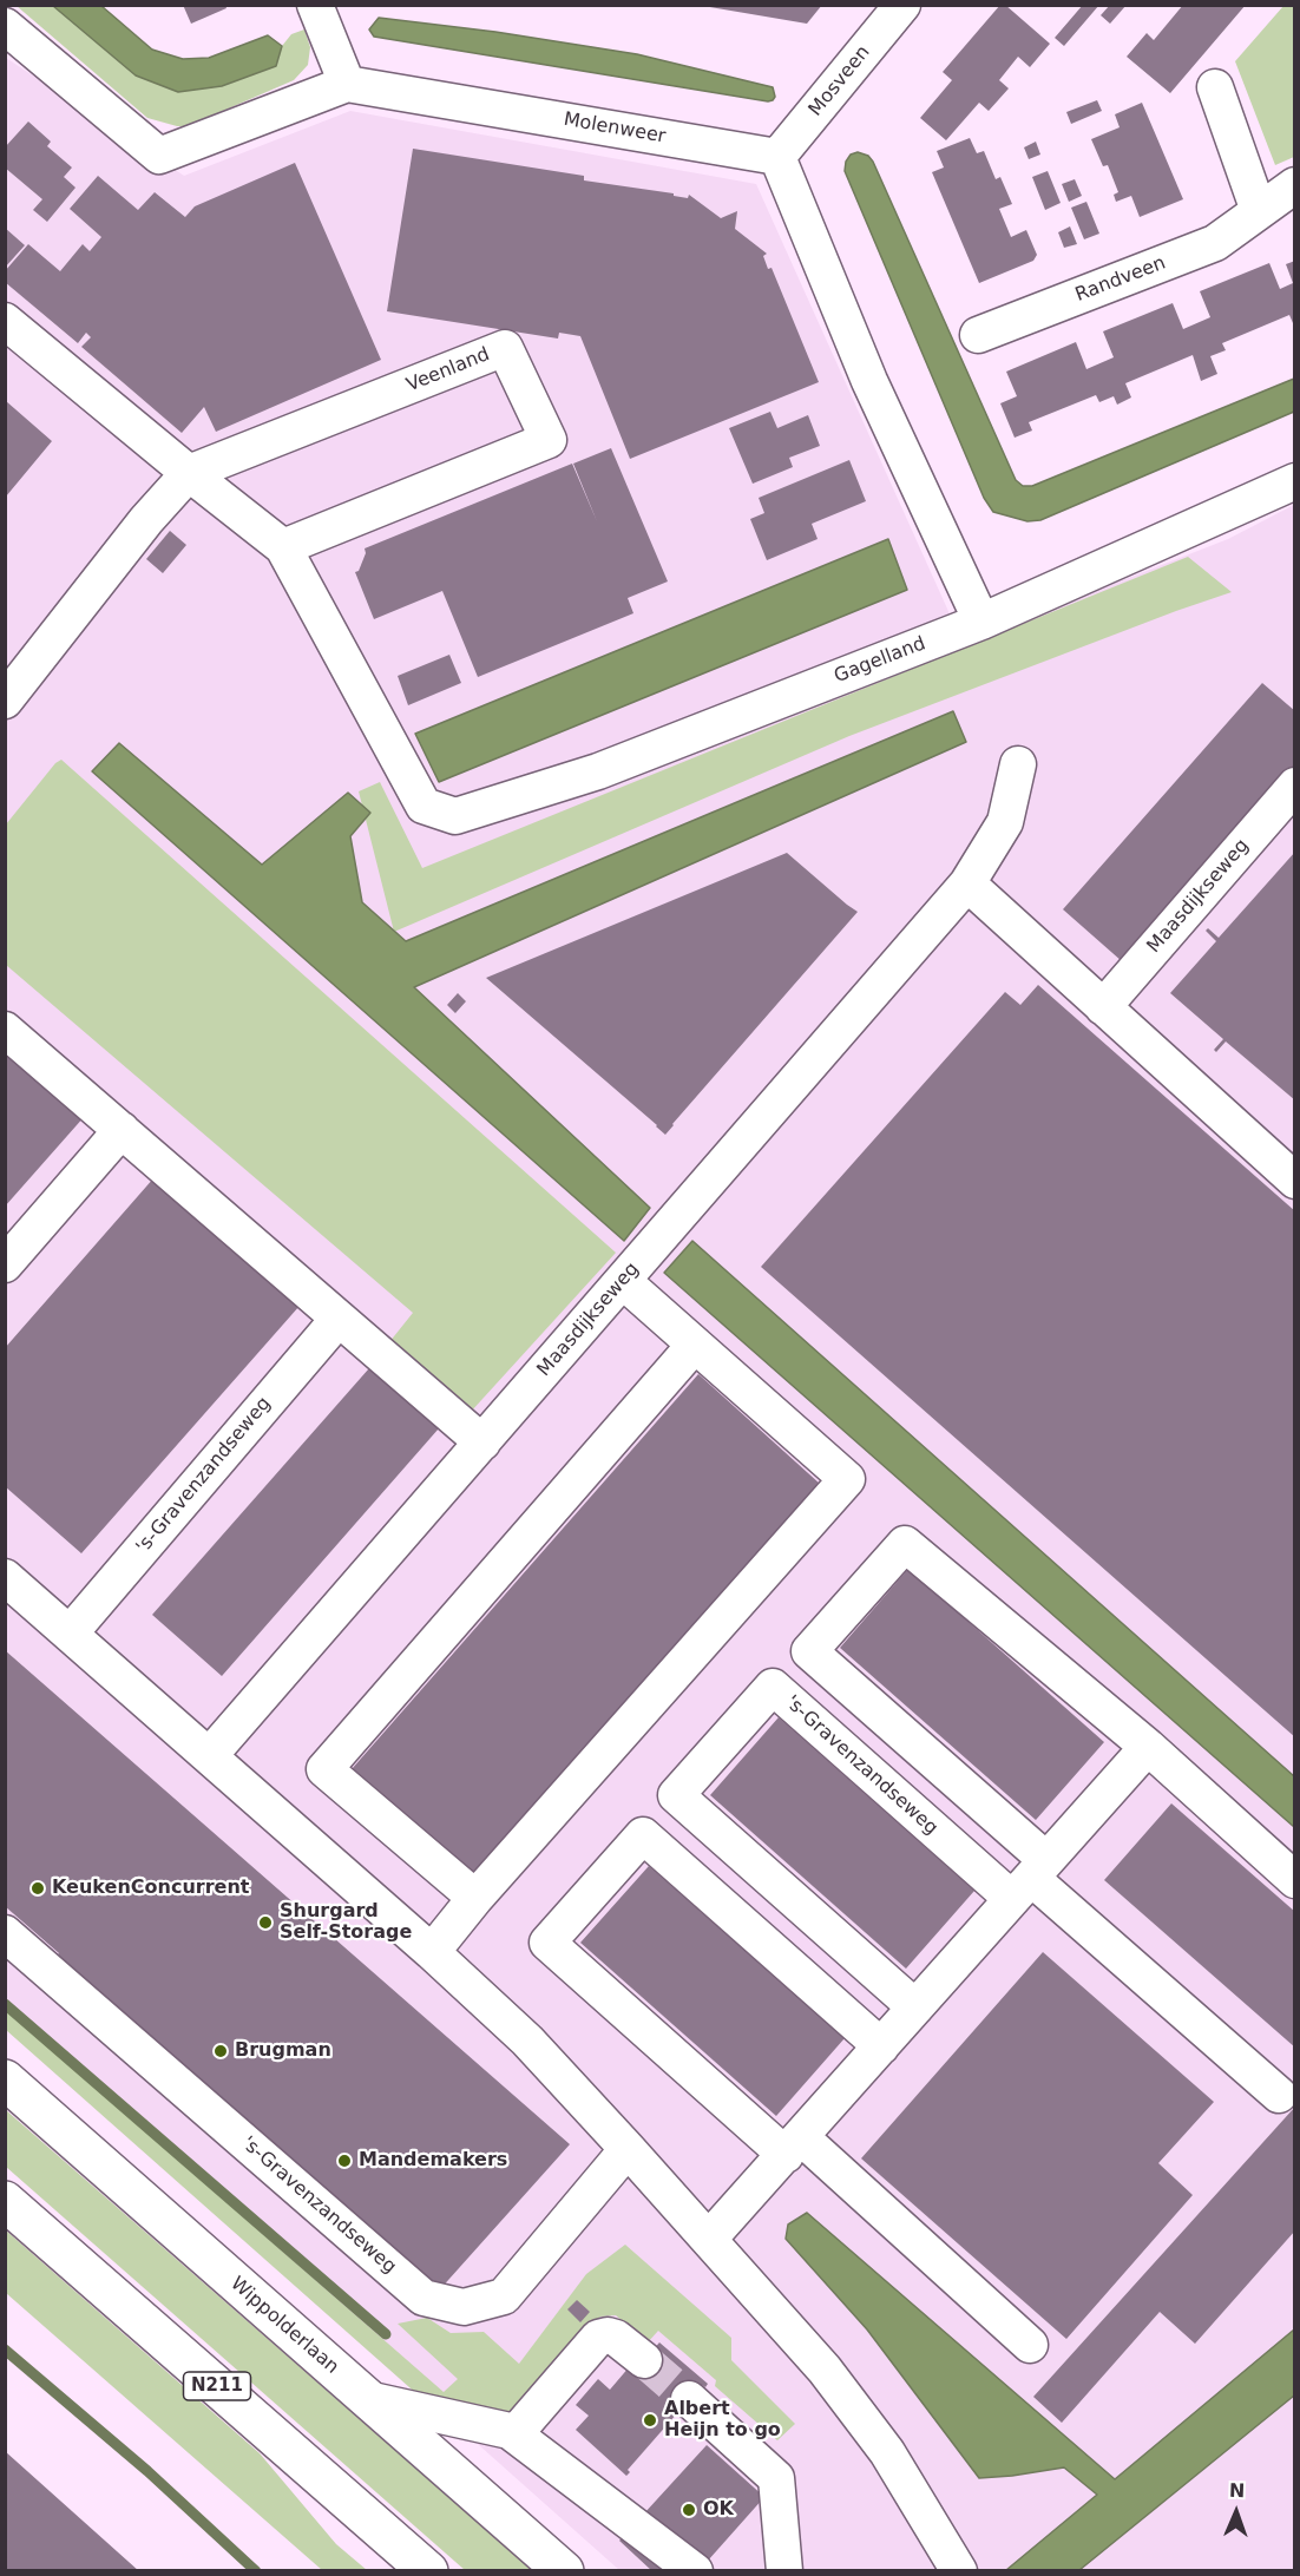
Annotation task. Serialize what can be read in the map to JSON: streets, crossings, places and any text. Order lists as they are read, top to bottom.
{
  "streets": {
    "main road": ["Wippolderlaan", "N211"],
    "street": [
      "Mosveen",
      "Molenweer",
      "Randveen",
      "Veenland",
      "Gagelland",
      "Maasdijkseweg",
      "'s-Gravenzandseweg"
    ]
  },
  "crossings": [
    ["Mosveen", "Molenweer"],
    ["Veenland", "Gagelland"]
  ],
  "places": [
    "KeukenConcurrent",
    "Shurgard Self-Storage",
    "Brugman",
    "Mandemakers",
    "Albert Heijn to go",
    "OK"
  ],
  "north": "top"
}
